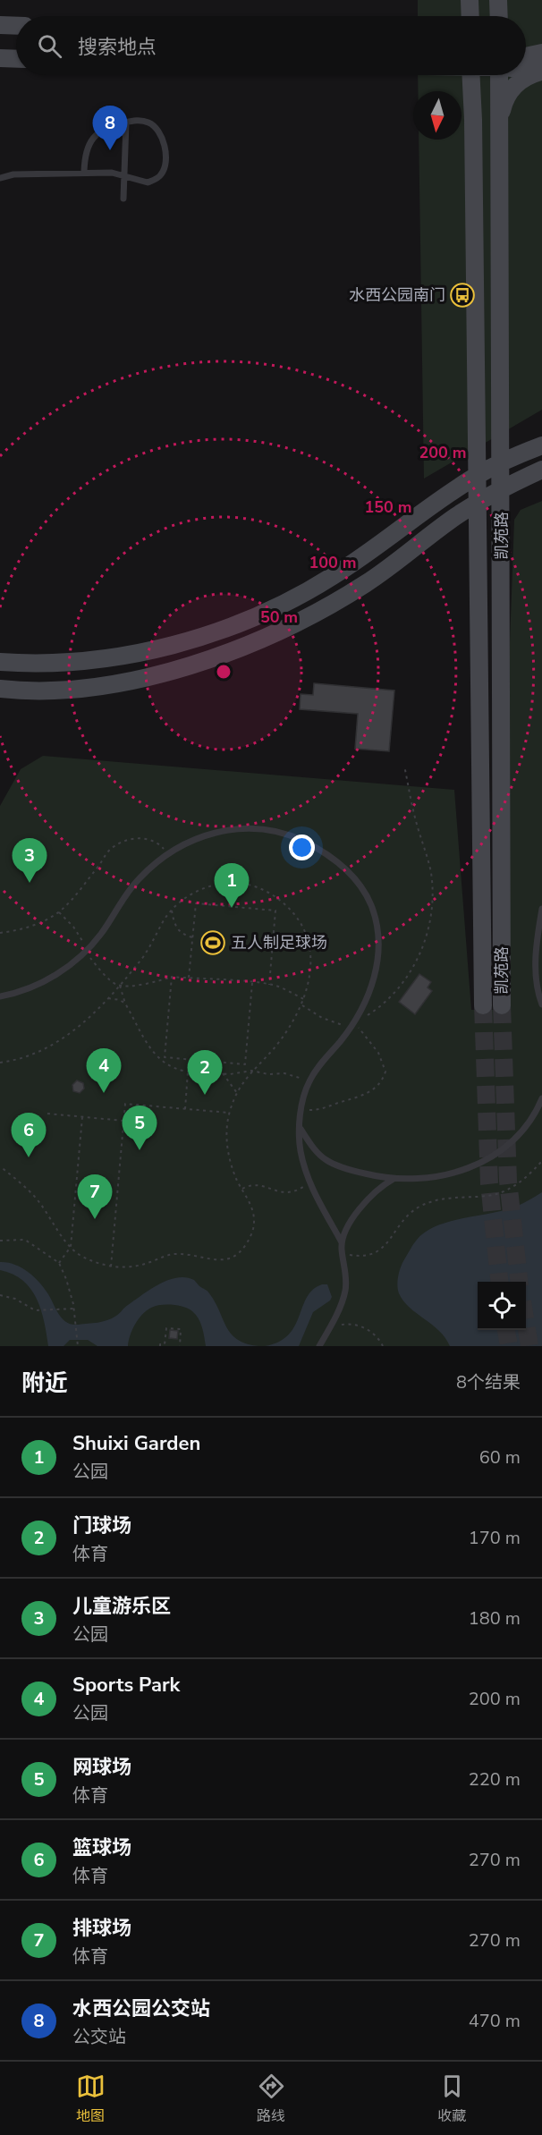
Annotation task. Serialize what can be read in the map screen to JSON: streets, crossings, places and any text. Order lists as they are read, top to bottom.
{
  "streets": {
    "main road": ["凯苑路"]
  },
  "places": {
    "bus stop": ["水西公园南门"],
    "sports": ["五人制足球场"]
  },
  "north": "bottom",
  "page": {
    "search": "搜索地点",
    "pins": [
      "8",
      "3",
      "1",
      "4",
      "2",
      "5",
      "6",
      "7"
    ],
    "heading": ["附近", "8个结果"],
    "list": [
      {
        "mark": "1",
        "name": "Shuixi Garden",
        "note": "公园",
        "value": "60 m"
      },
      {
        "mark": "2",
        "name": "‌门球场‌",
        "note": "体育",
        "value": "170 m"
      },
      {
        "mark": "3",
        "name": "儿童游乐区",
        "note": "公园",
        "value": "180 m"
      },
      {
        "mark": "4",
        "name": "Sports Park",
        "note": "公园",
        "value": "200 m"
      },
      {
        "mark": "5",
        "name": "网球场",
        "note": "体育",
        "value": "220 m"
      },
      {
        "mark": "6",
        "name": "篮球场",
        "note": "体育",
        "value": "270 m"
      },
      {
        "mark": "7",
        "name": "排球场",
        "note": "体育",
        "value": "270 m"
      },
      {
        "mark": "8",
        "name": "水西公园公交站",
        "note": "公交站",
        "value": "470 m"
      }
    ],
    "nav": ["地图", "路线", "收藏"]
  },
  "rings": [
    "200 m",
    "150 m",
    "100 m",
    "50 m"
  ]
}
